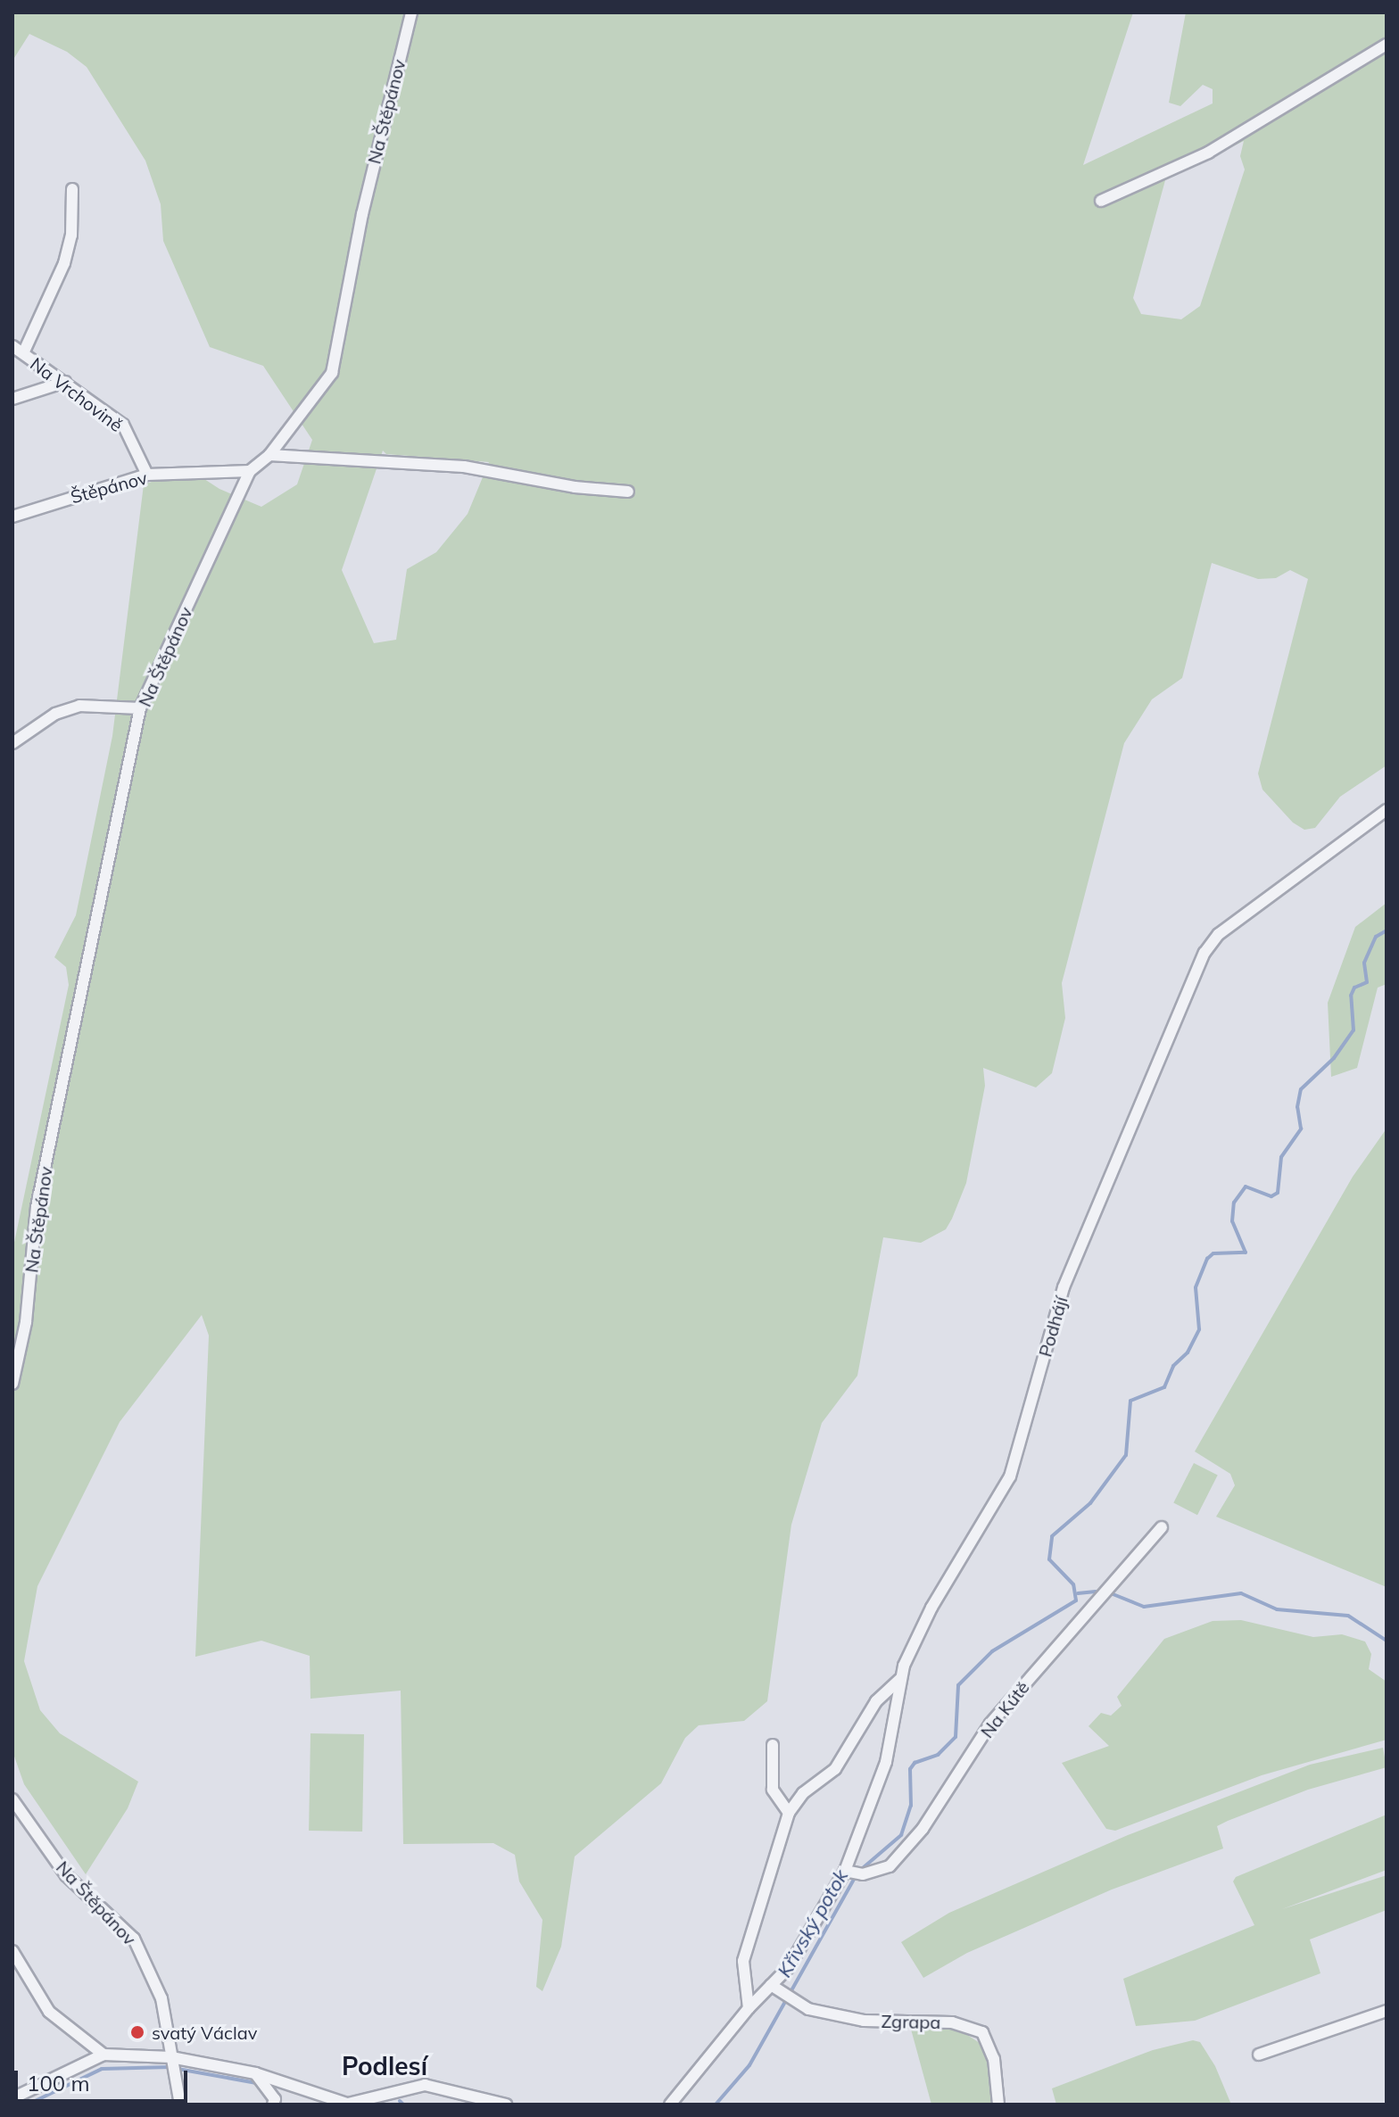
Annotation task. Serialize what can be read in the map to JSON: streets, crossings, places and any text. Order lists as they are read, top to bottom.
{
  "streets": {
    "street": [
      "Na Štěpánov",
      "Na Vrchovině",
      "Štěpánov",
      "Podhájí",
      "Na Kútě",
      "Zgrapa"
    ]
  },
  "crossings": [
    ["Na Štěpánov", "Štěpánov"],
    ["Na Vrchovině", "Štěpánov"],
    ["Podhájí", "Na Kútě"],
    ["Podhájí", "Zgrapa"]
  ],
  "districts": ["Podlesí"],
  "water": ["Křivský potok"],
  "places": ["svatý Václav"],
  "scale_bar": "100 m"
}
